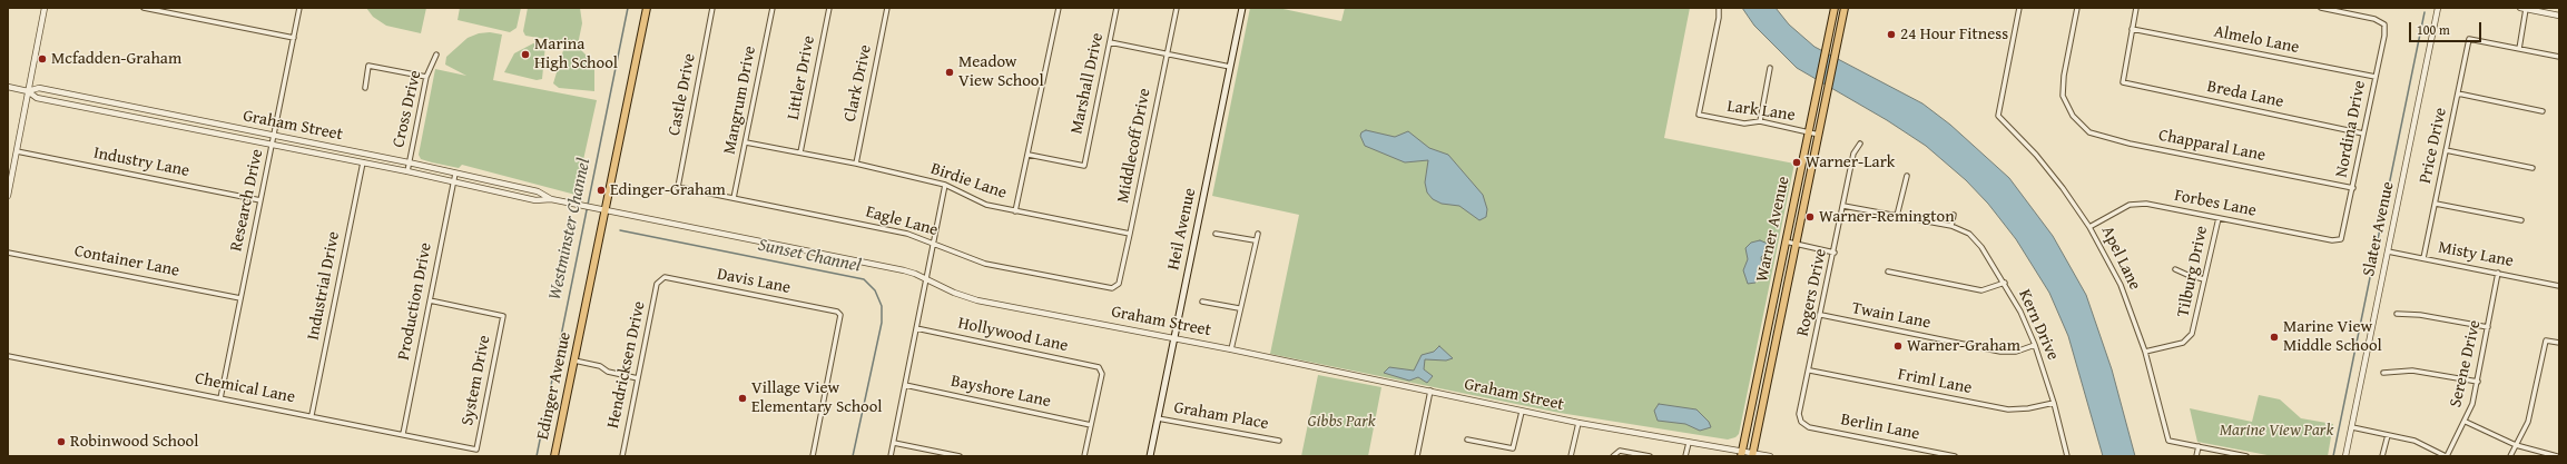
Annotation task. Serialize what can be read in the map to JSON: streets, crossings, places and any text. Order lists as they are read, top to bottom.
{
  "streets": {
    "main road": ["Heil Avenue", "Warner Avenue", "Edinger Avenue"],
    "street": [
      "Almelo Lane",
      "Littler Drive",
      "Clark Drive",
      "Marshall Drive",
      "Castle Drive",
      "Breda Lane",
      "Mangrum Drive",
      "Cross Drive",
      "Lark Lane",
      "Graham Street",
      "Nordina Drive",
      "Middlecoff Drive",
      "Chapparal Lane",
      "Price Drive",
      "Industry Lane",
      "Birdie Lane",
      "Research Drive",
      "Forbes Lane",
      "Eagle Lane",
      "Slater Avenue",
      "Misty Lane",
      "Apel Lane",
      "Container Lane",
      "Tilburg Drive",
      "Davis Lane",
      "Industrial Drive",
      "Rogers Drive",
      "Production Drive",
      "Twain Lane",
      "Kern Drive",
      "Hollywood Lane",
      "Serene Drive",
      "Hendricksen Drive",
      "System Drive",
      "Friml Lane",
      "Chemical Lane",
      "Bayshore Lane",
      "Graham Place",
      "Berlin Lane"
    ]
  },
  "crossings": [
    ["Almelo Lane", "Breda Lane"],
    ["Almelo Lane", "Nordina Drive"],
    ["Littler Drive", "Birdie Lane"],
    ["Clark Drive", "Birdie Lane"],
    ["Castle Drive", "Eagle Lane"],
    ["Breda Lane", "Nordina Drive"],
    ["Mangrum Drive", "Birdie Lane"],
    ["Mangrum Drive", "Eagle Lane"],
    ["Cross Drive", "Graham Street"],
    ["Lark Lane", "Warner Avenue"],
    ["Graham Street", "Research Drive"],
    ["Graham Street", "Heil Avenue"],
    ["Graham Street", "Warner Avenue"],
    ["Graham Street", "Industrial Drive"],
    ["Graham Street", "Production Drive"],
    ["Graham Street", "Edinger Avenue"],
    ["Nordina Drive", "Chapparal Lane"],
    ["Nordina Drive", "Forbes Lane"],
    ["Middlecoff Drive", "Birdie Lane"],
    ["Middlecoff Drive", "Eagle Lane"],
    ["Price Drive", "Misty Lane"],
    ["Industry Lane", "Research Drive"],
    ["Research Drive", "Container Lane"],
    ["Research Drive", "Chemical Lane"],
    ["Forbes Lane", "Apel Lane"],
    ["Forbes Lane", "Tilburg Drive"],
    ["Heil Avenue", "Graham Place"],
    ["Slater Avenue", "Misty Lane"],
    ["Misty Lane", "Serene Drive"],
    ["Apel Lane", "Tilburg Drive"],
    ["Davis Lane", "Hendricksen Drive"],
    ["Industrial Drive", "Chemical Lane"],
    ["Rogers Drive", "Twain Lane"],
    ["Rogers Drive", "Kern Drive"],
    ["Rogers Drive", "Friml Lane"],
    ["Rogers Drive", "Berlin Lane"],
    ["Production Drive", "System Drive"],
    ["Production Drive", "Chemical Lane"],
    ["Twain Lane", "Kern Drive"],
    ["Kern Drive", "Friml Lane"],
    ["Hollywood Lane", "Bayshore Lane"],
    ["System Drive", "Chemical Lane"]
  ],
  "water": ["Westminster Channel", "Sunset Channel"],
  "parks": ["Gibbs Park", "Marine View Park"],
  "places": [
    "24 Hour Fitness",
    "Marina High School",
    "Mcfadden-Graham",
    "Meadow View School",
    "Warner-Lark",
    "Edinger-Graham",
    "Warner-Remington",
    "Marine View Middle School",
    "Warner-Graham",
    "Village View Elementary School",
    "Robinwood School"
  ],
  "scale_bar": "100 m"
}
